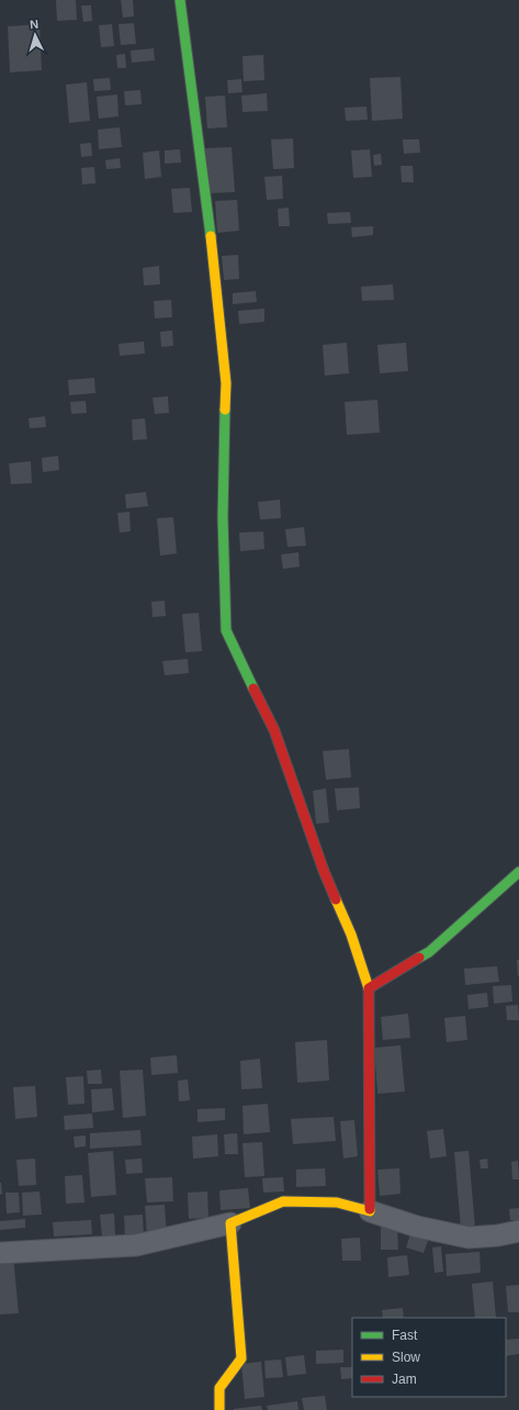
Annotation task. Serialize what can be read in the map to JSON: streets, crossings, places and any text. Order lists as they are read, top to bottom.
{
  "legend": ["Fast", "Slow", "Jam"],
  "north": "top"
}
